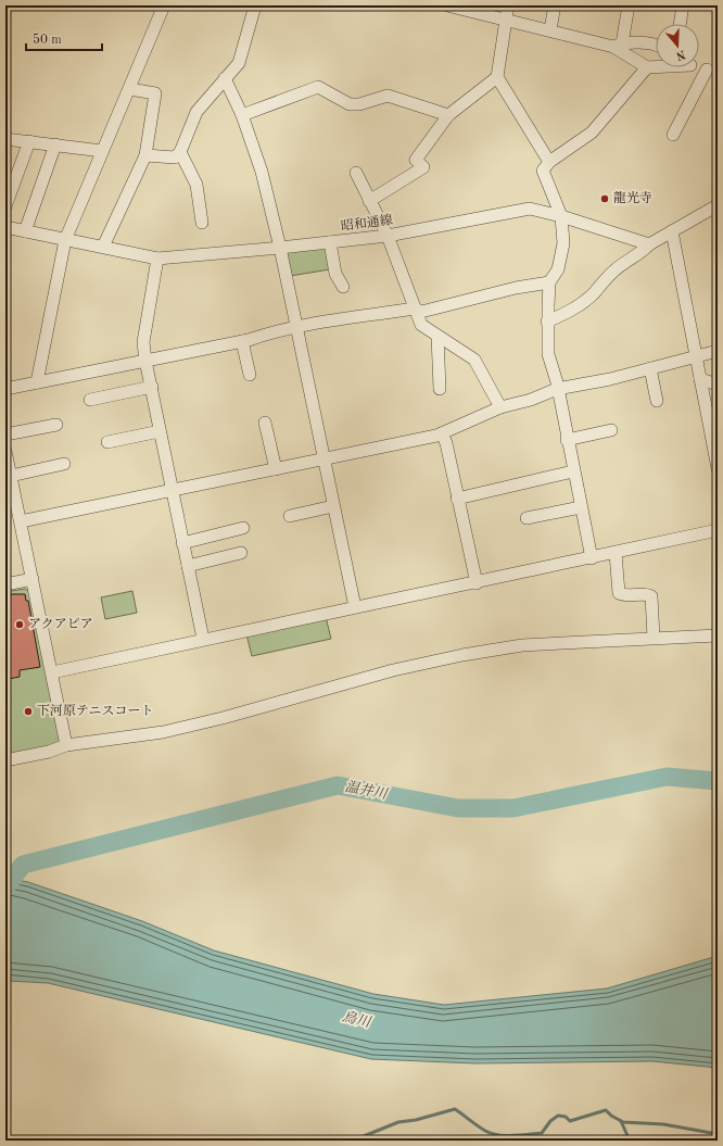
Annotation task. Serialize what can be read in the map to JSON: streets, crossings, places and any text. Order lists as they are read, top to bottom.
{
  "streets": {
    "street": ["昭和通線"]
  },
  "water": ["温井川", "烏川"],
  "places": ["龍光寺", "アクアピア", "下河原テニスコート"],
  "scale_bar": "50 m",
  "north": "bottom"
}
